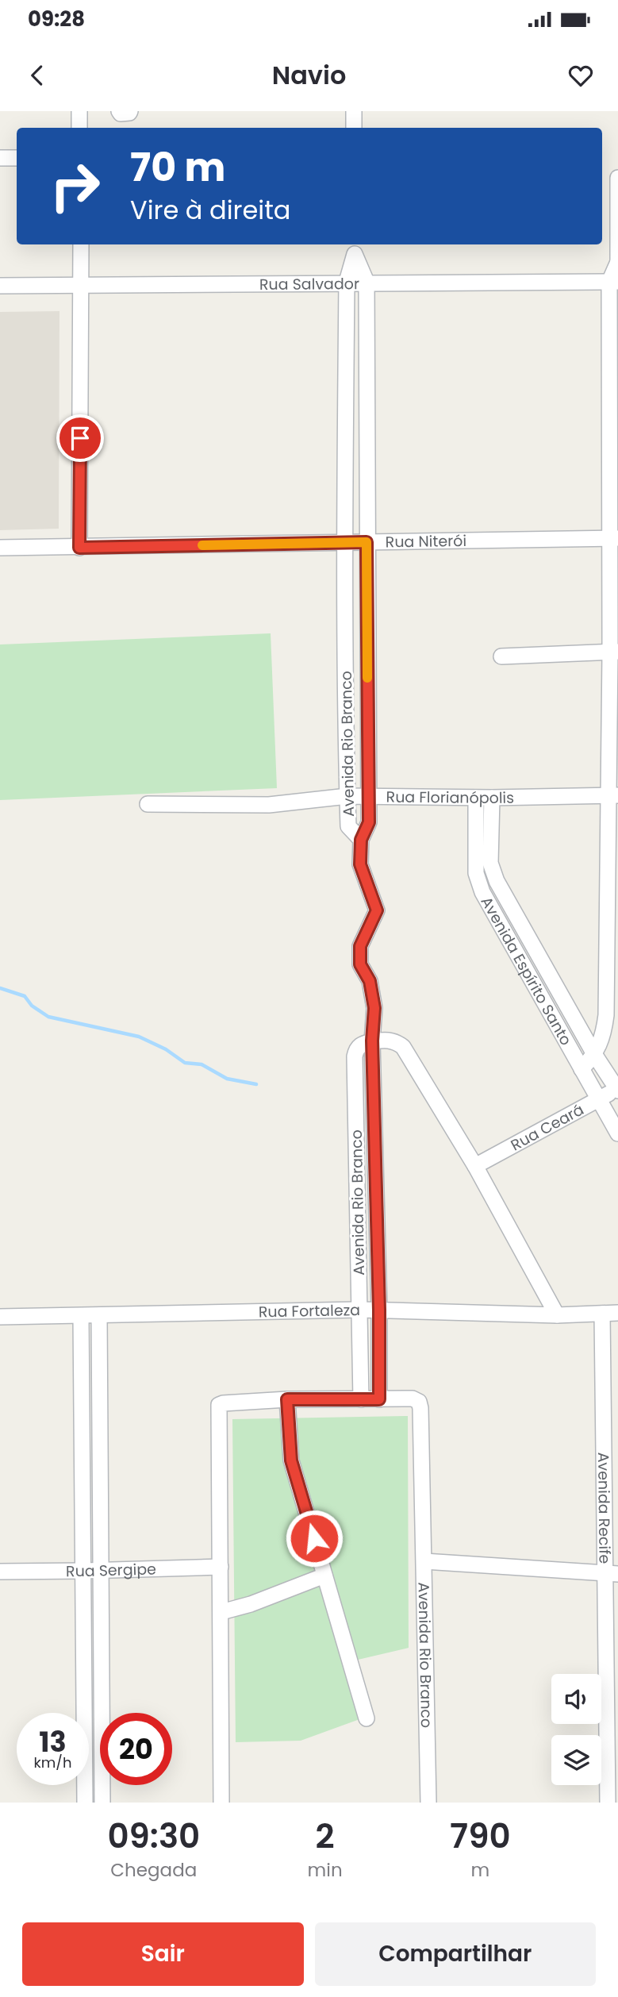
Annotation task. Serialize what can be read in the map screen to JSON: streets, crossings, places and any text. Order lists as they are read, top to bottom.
{
  "streets": {
    "street": [
      "Rua Salvador",
      "Rua Niterói",
      "Avenida Rio Branco",
      "Rua Florianópolis",
      "Avenida Espírito Santo",
      "Rua Ceará",
      "Rua Fortaleza",
      "Avenida Recife",
      "Rua Sergipe"
    ]
  },
  "crossings": [
    ["Rua Salvador", "Avenida Rio Branco"],
    ["Rua Niterói", "Avenida Rio Branco"],
    ["Avenida Rio Branco", "Rua Florianópolis"],
    ["Avenida Rio Branco", "Rua Fortaleza"],
    ["Rua Florianópolis", "Avenida Espírito Santo"],
    ["Avenida Espírito Santo", "Rua Ceará"],
    ["Rua Fortaleza", "Avenida Recife"]
  ],
  "page": {
    "status": "09:28",
    "header": "Navio",
    "turn": ["70 m", "Vire à direita"],
    "speed": "13 km/h",
    "limit": "20",
    "eta": [
      "09:30",
      "Chegada",
      "2",
      "min",
      "790",
      "m"
    ],
    "buttons": ["Sair", "Compartilhar"]
  }
}
